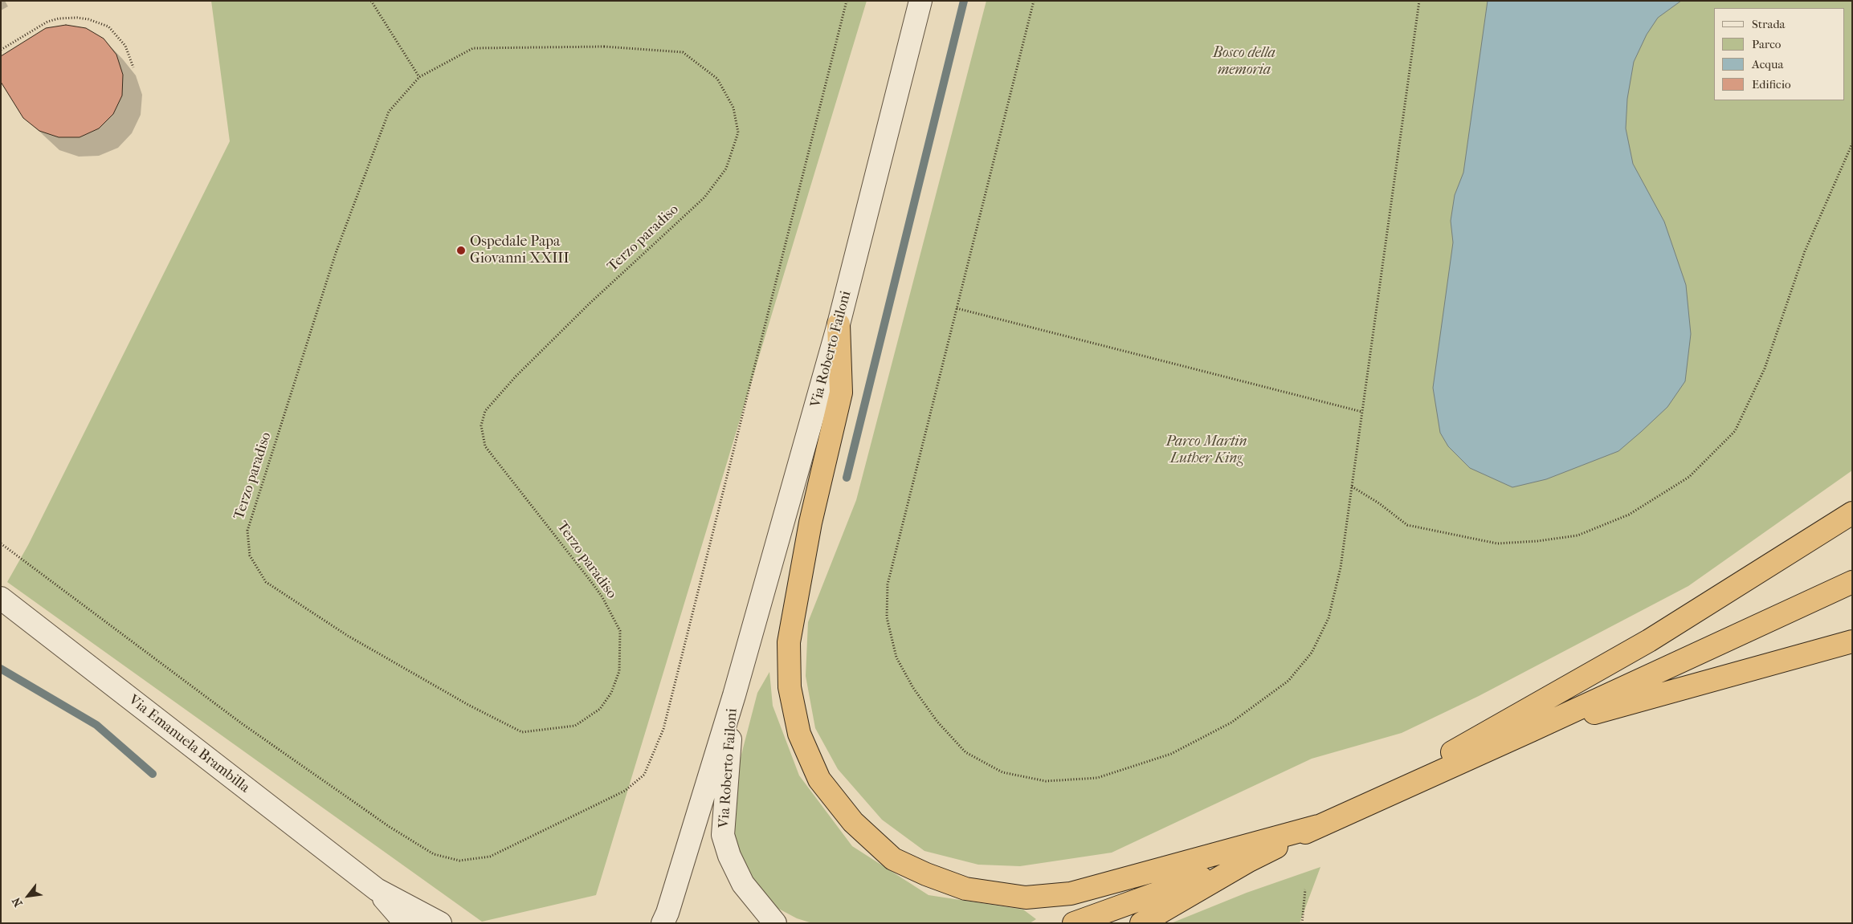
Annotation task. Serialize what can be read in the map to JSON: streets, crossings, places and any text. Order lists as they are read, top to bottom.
{
  "streets": {
    "street": ["Via Roberto Failoni", "Via Emanuela Brambilla"],
    "path": ["Terzo paradiso"]
  },
  "parks": ["Bosco della memoria", "Parco Martin Luther King"],
  "places": ["Ospedale Papa Giovanni XXIII"],
  "legend": [
    "Strada",
    "Parco",
    "Acqua",
    "Edificio"
  ],
  "north": "bottom left"
}
